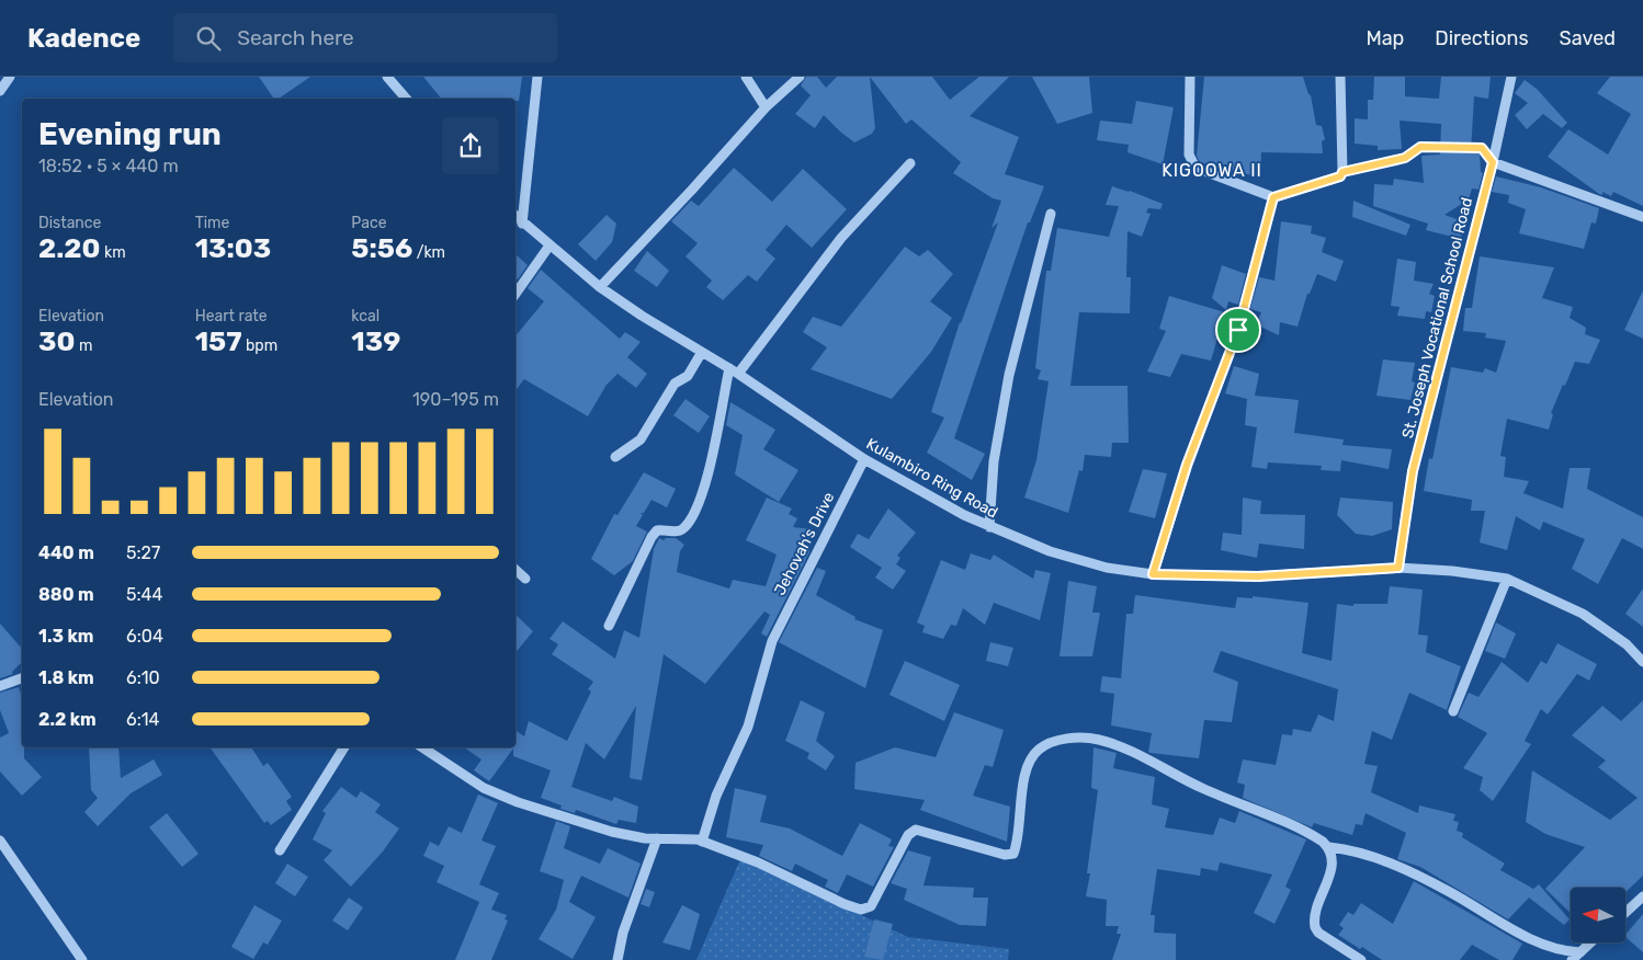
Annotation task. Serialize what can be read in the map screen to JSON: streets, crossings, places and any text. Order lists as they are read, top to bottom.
{
  "streets": {
    "street": ["St. Joseph Vocational School Road", "Kulambiro Ring Road", "Jehovah's Drive"]
  },
  "crossings": [
    ["St. Joseph Vocational School Road", "Kulambiro Ring Road"],
    ["Kulambiro Ring Road", "Jehovah's Drive"]
  ],
  "districts": ["KIGOOWA II"],
  "north": "left",
  "page": {
    "header": "Kadence",
    "search": "Search here",
    "nav": ["Map", "Directions", "Saved"],
    "heading": ["Evening run", "18:52 · 5 × 440 m"],
    "stats": [
      ["Distance", "2.20 km"],
      ["Time", "13:03"],
      ["Pace", "5:56 /km"],
      ["Elevation", "30 m"],
      ["Heart rate", "157 bpm"],
      ["kcal", "139"]
    ],
    "chart": ["Elevation", "190–195 m"],
    "list": [
      {
        "name": "440 m",
        "note": "5:27"
      },
      {
        "name": "880 m",
        "note": "5:44"
      },
      {
        "name": "1.3 km",
        "note": "6:04"
      },
      {
        "name": "1.8 km",
        "note": "6:10"
      },
      {
        "name": "2.2 km",
        "note": "6:14"
      }
    ]
  }
}
